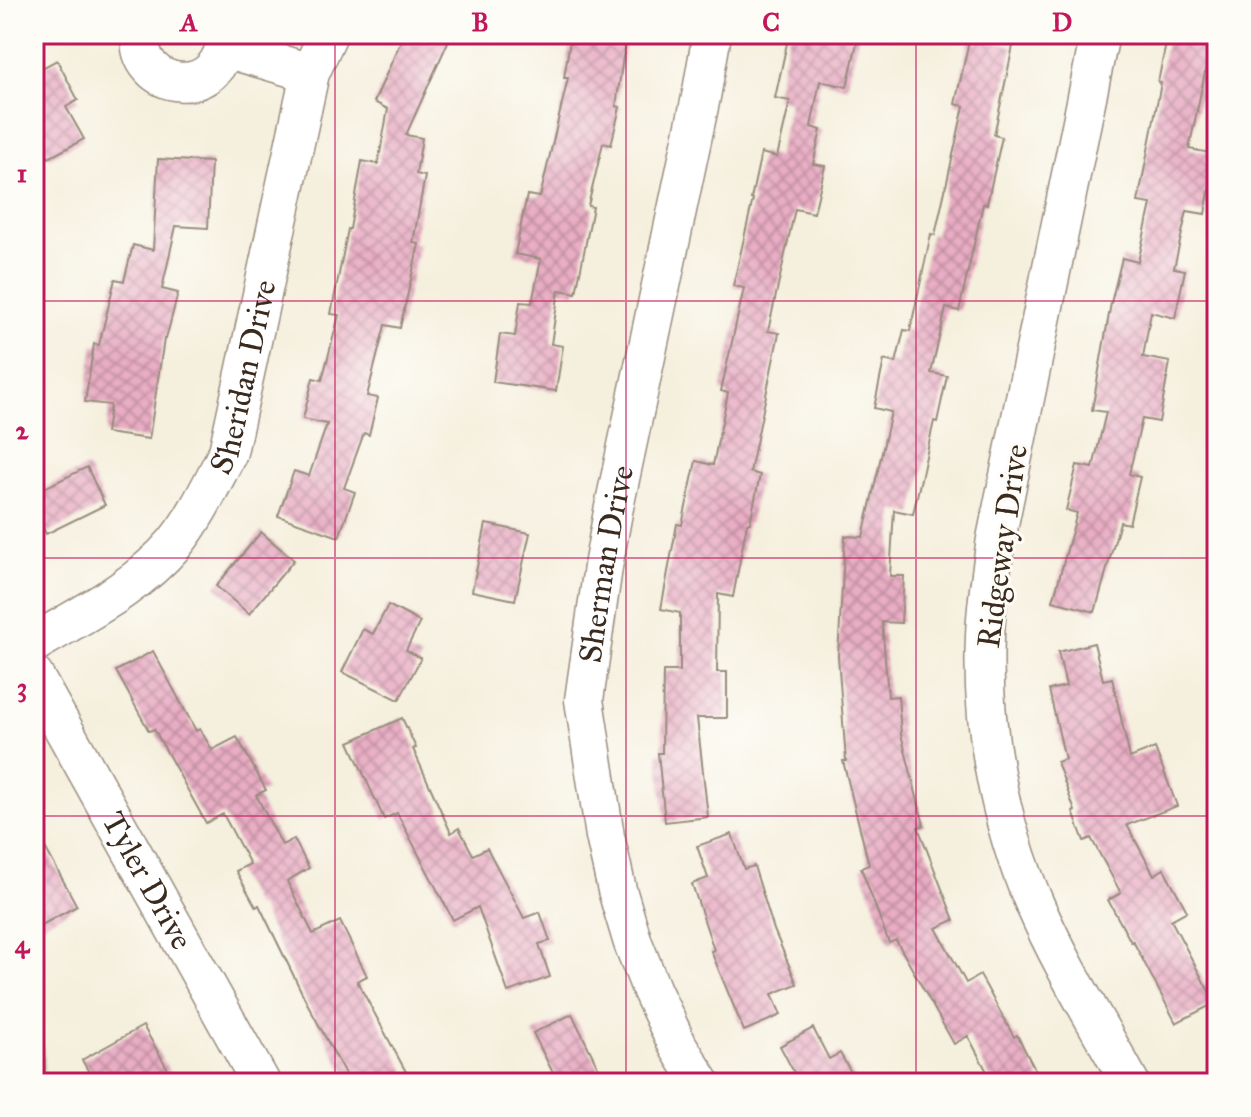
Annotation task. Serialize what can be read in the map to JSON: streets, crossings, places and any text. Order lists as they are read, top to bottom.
{
  "streets": {
    "street": [
      "Sheridan Drive",
      "Ridgeway Drive",
      "Sherman Drive",
      "Tyler Drive"
    ]
  },
  "grid": {
    "columns": [
      "A",
      "B",
      "C",
      "D"
    ],
    "rows": [
      "1",
      "2",
      "3",
      "4"
    ]
  }
}
